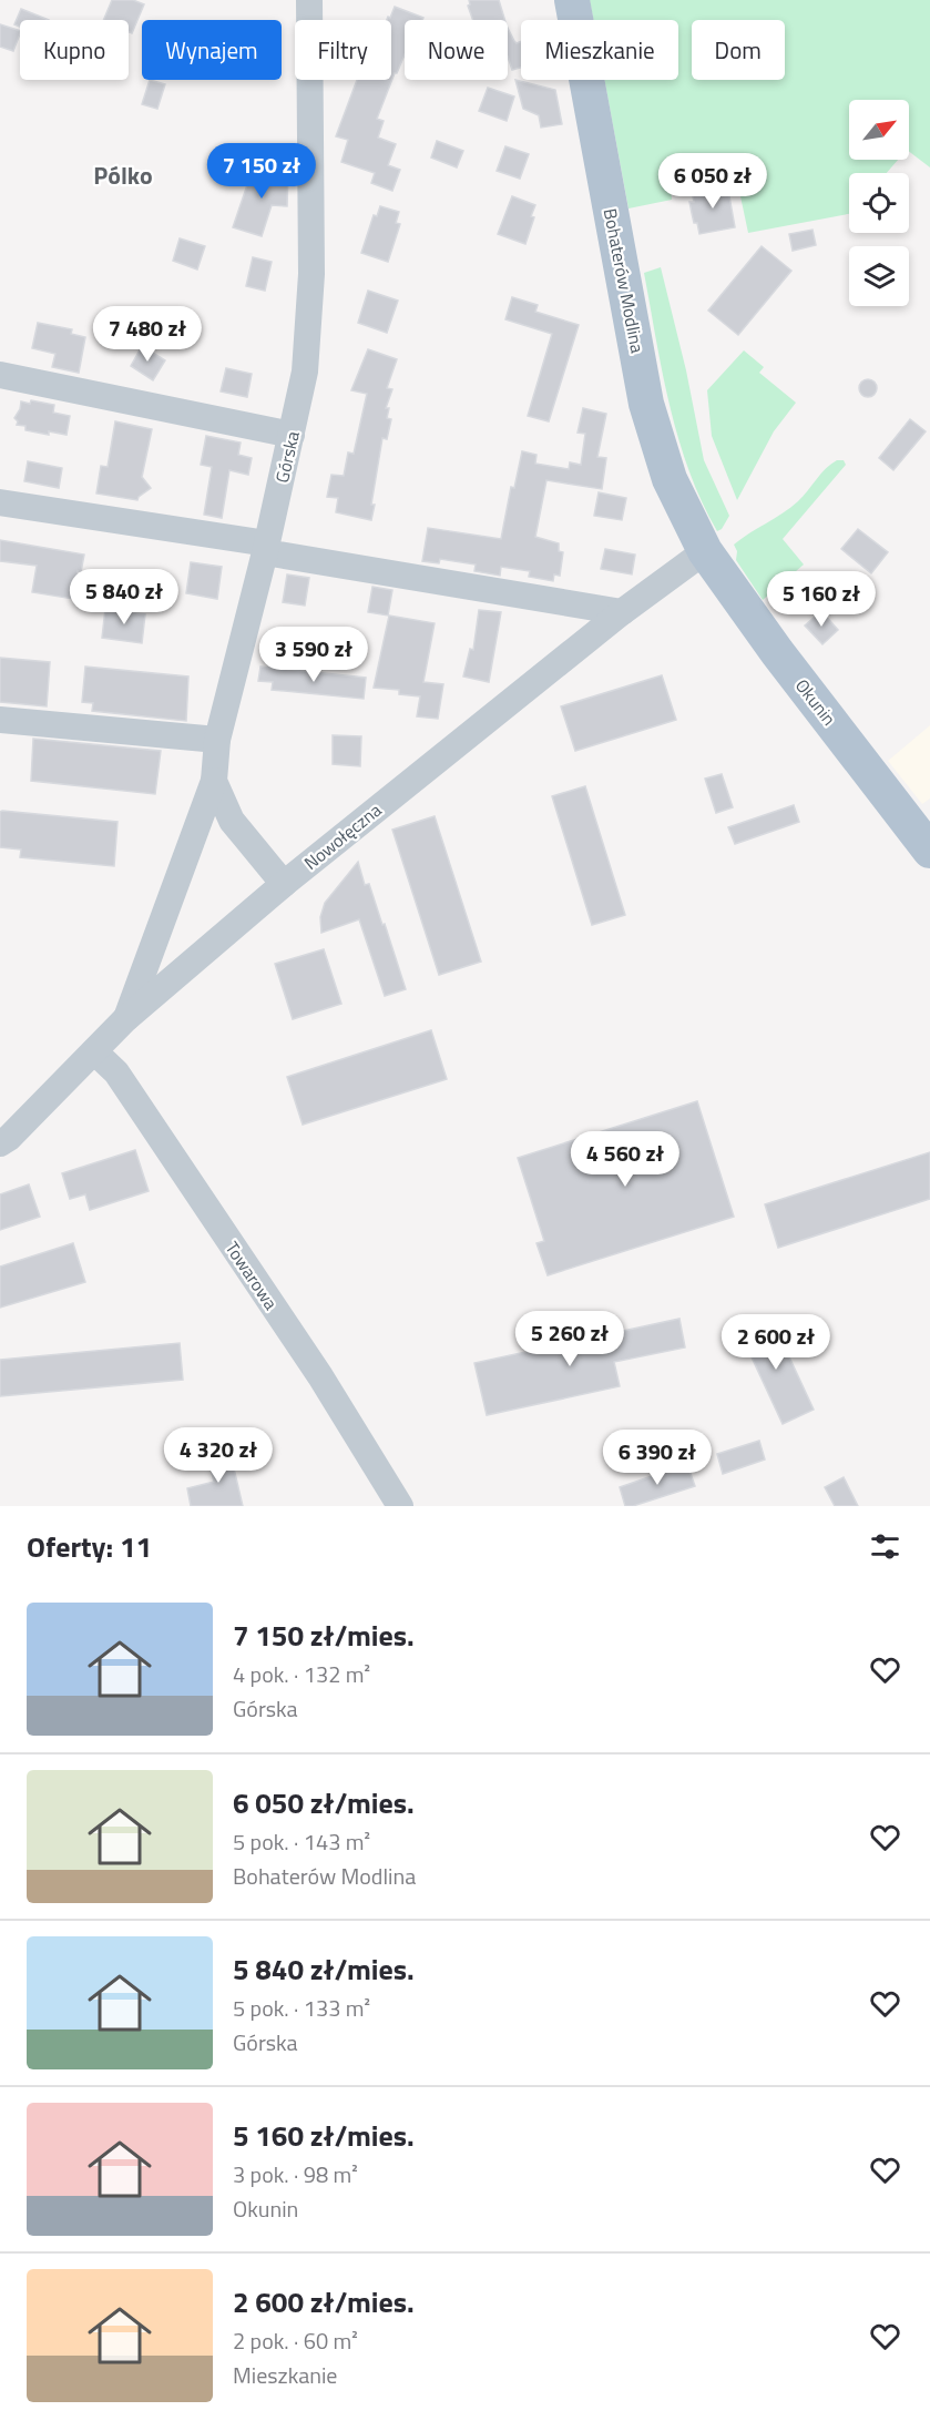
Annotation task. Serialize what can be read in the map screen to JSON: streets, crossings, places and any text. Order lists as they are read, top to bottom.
{
  "streets": {
    "main road": ["Bohaterów Modlina", "Okunin"],
    "street": ["Górska", "Nowołęczna", "Towarowa"]
  },
  "crossings": [
    ["Bohaterów Modlina", "Okunin"],
    ["Bohaterów Modlina", "Nowołęczna"],
    ["Górska", "Nowołęczna"],
    ["Okunin", "Nowołęczna"],
    ["Nowołęczna", "Towarowa"]
  ],
  "districts": ["Pólko"],
  "north": "top right",
  "page": {
    "chip": [
      "Kupno",
      "Wynajem",
      "Filtry",
      "Nowe",
      "Mieszkanie",
      "Dom"
    ],
    "price": [
      "7 150 zł",
      "6 050 zł",
      "7 480 zł",
      "5 840 zł",
      "5 160 zł",
      "3 590 zł",
      "4 560 zł",
      "5 260 zł",
      "2 600 zł",
      "4 320 zł",
      "6 390 zł"
    ],
    "heading": "Oferty: 11",
    "list": [
      {
        "name": "7 150 zł/mies.",
        "note": "4 pok. · 132 m² · Górska"
      },
      {
        "name": "6 050 zł/mies.",
        "note": "5 pok. · 143 m² · Bohaterów Modlina"
      },
      {
        "name": "5 840 zł/mies.",
        "note": "5 pok. · 133 m² · Górska"
      },
      {
        "name": "5 160 zł/mies.",
        "note": "3 pok. · 98 m² · Okunin"
      },
      {
        "name": "2 600 zł/mies.",
        "note": "2 pok. · 60 m² · Mieszkanie"
      }
    ]
  }
}
